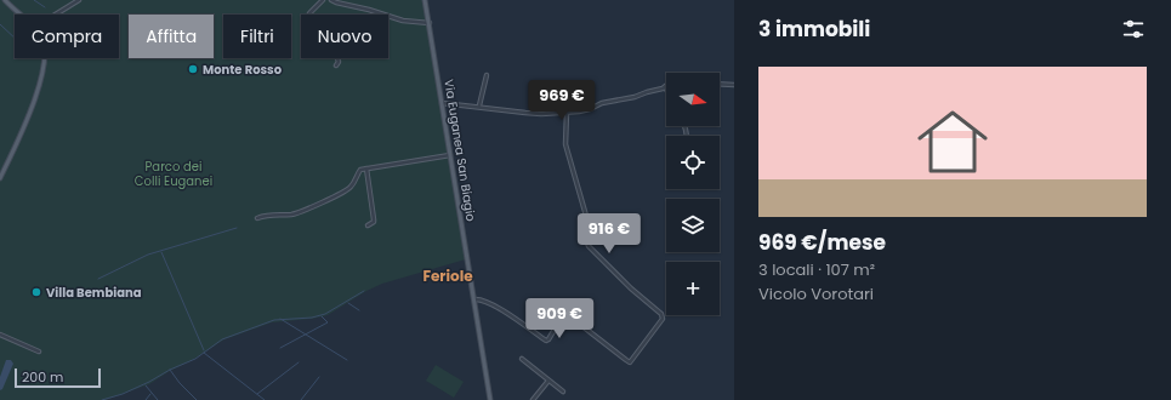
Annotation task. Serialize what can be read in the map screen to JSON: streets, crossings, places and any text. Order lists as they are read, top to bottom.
{
  "streets": {
    "main road": ["Via Euganea San Biagio"]
  },
  "districts": ["Feriole"],
  "parks": ["Parco dei Colli Euganei"],
  "places": ["Monte Rosso", "Villa Bembiana"],
  "scale_bar": "200 m",
  "north": "right",
  "page": {
    "heading": "3 immobili",
    "chip": [
      "Compra",
      "Affitta",
      "Filtri",
      "Nuovo"
    ],
    "list": [
      {
        "name": "969 €/mese",
        "note": "3 locali · 107 m² · Vicolo Vorotari"
      }
    ],
    "map_buttons": "+",
    "price": ["969 €", "916 €", "909 €"],
    "scale": "200 m"
  }
}
